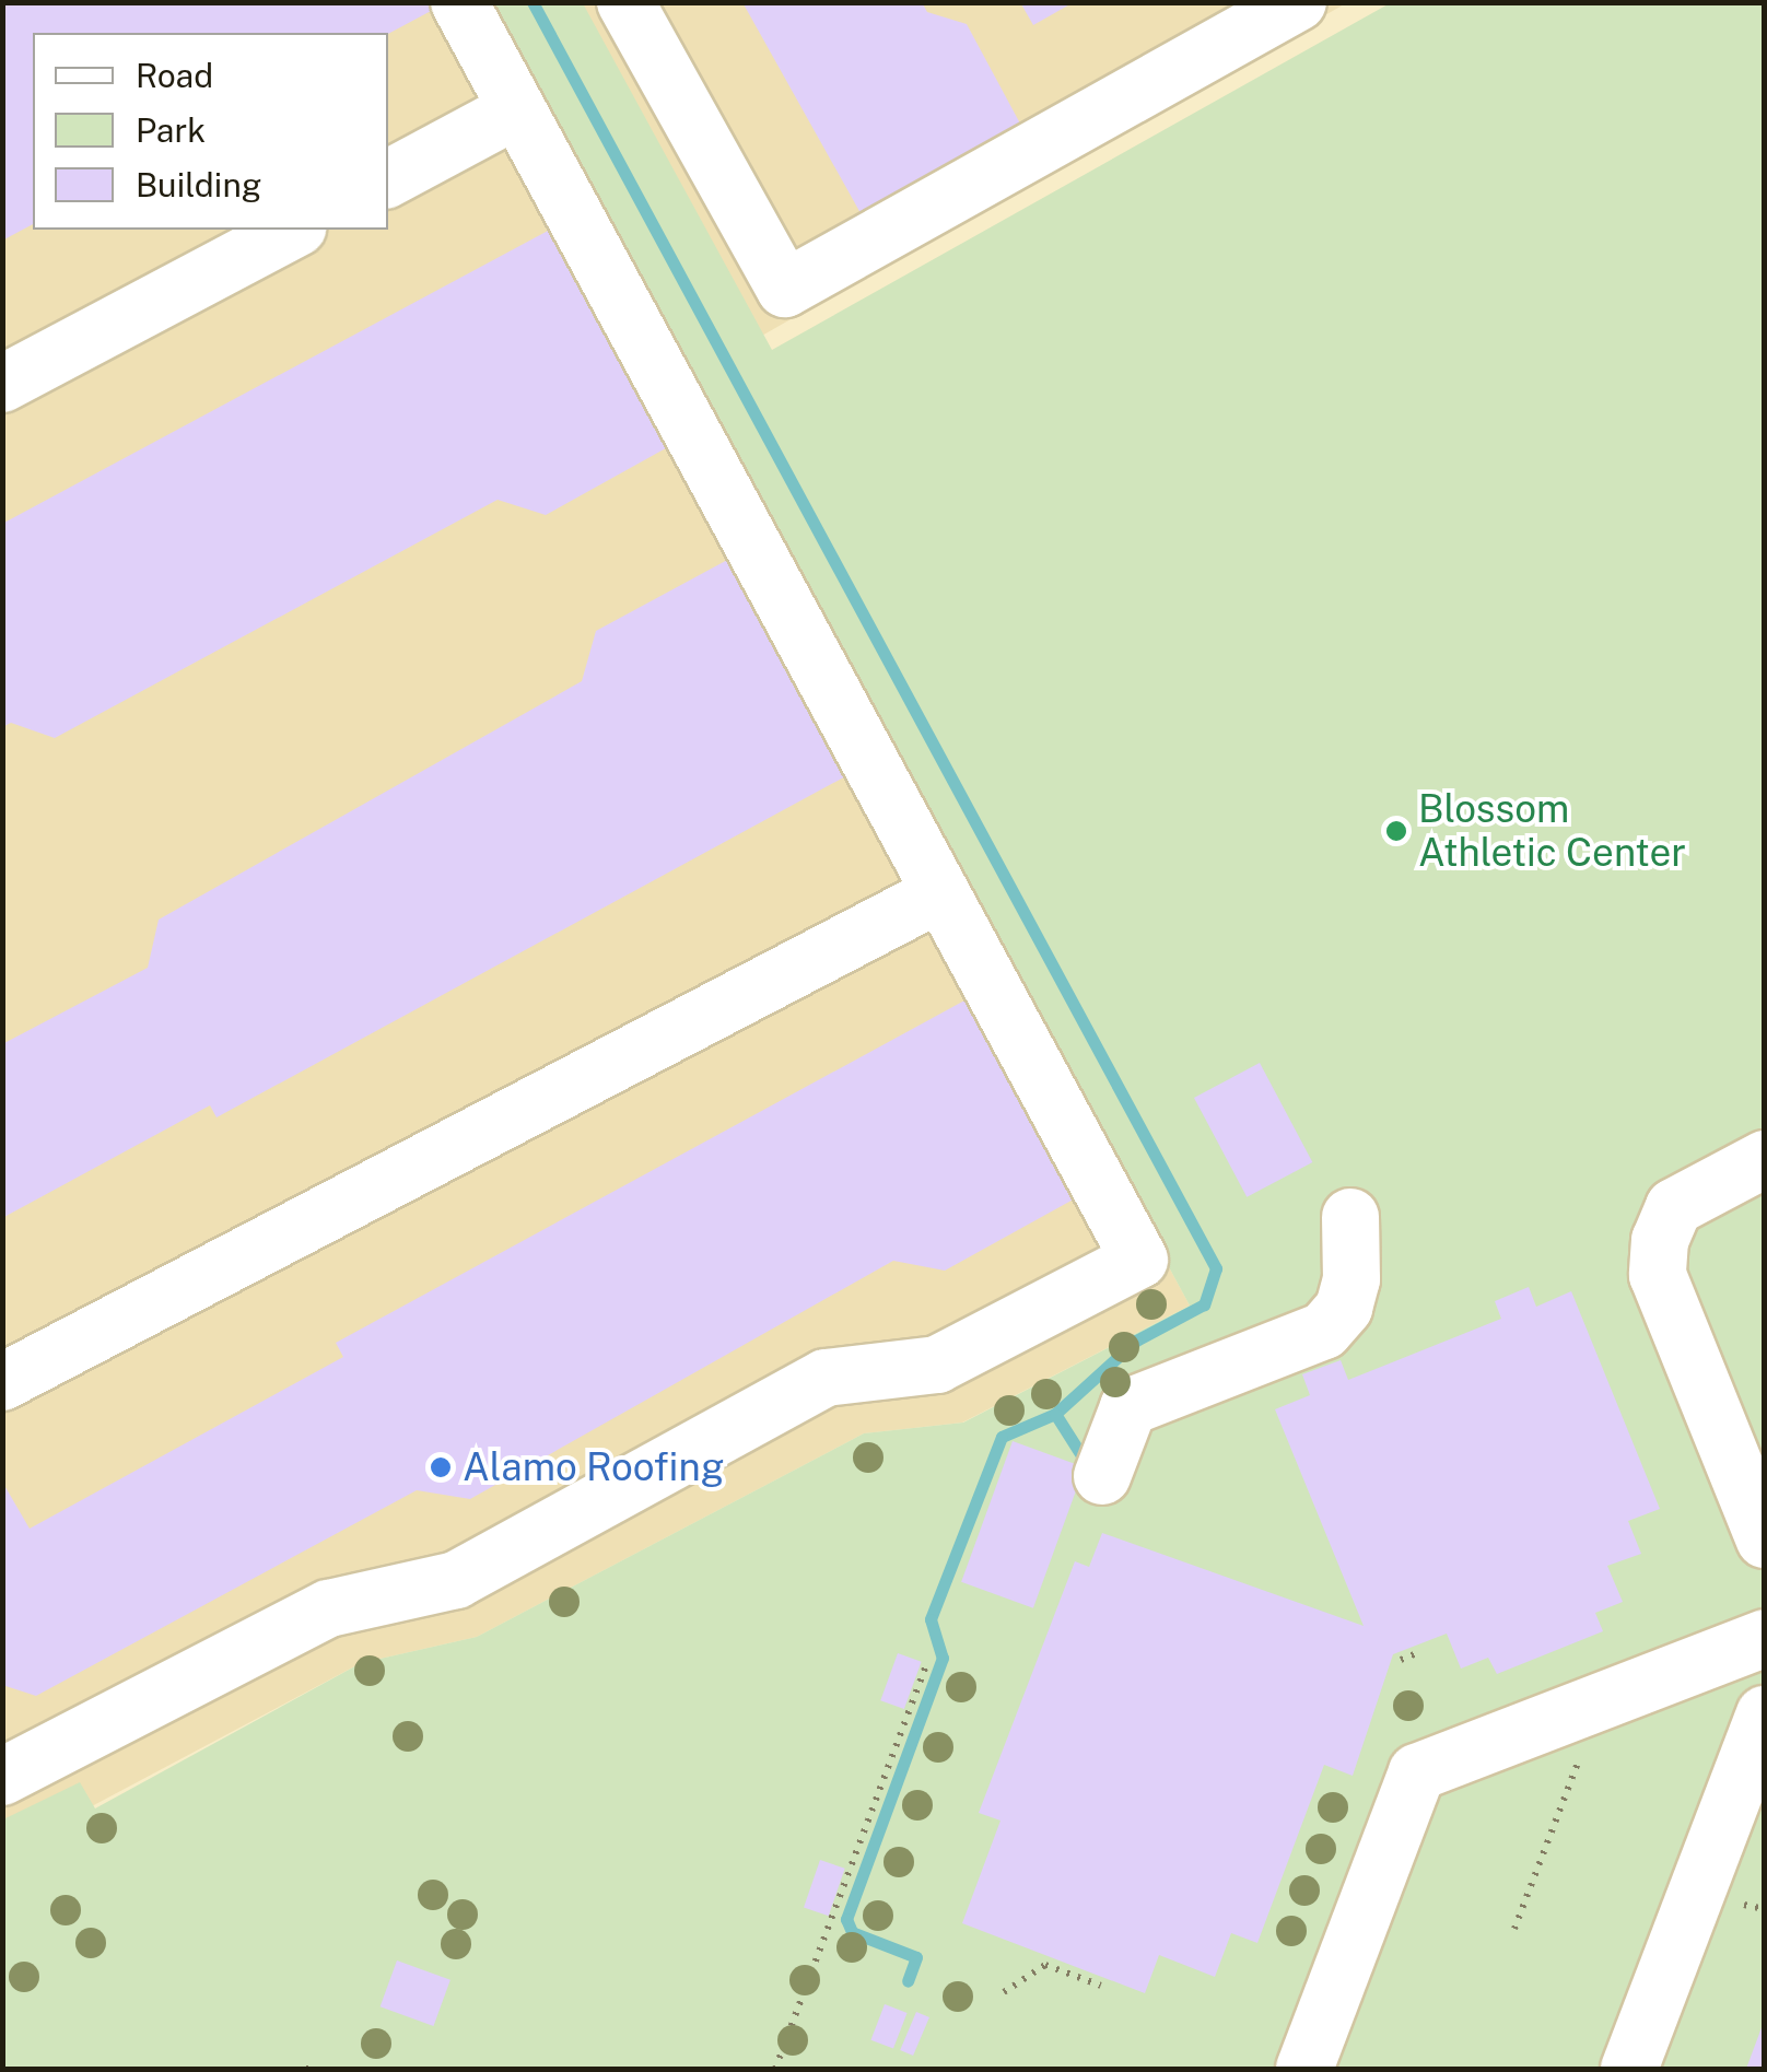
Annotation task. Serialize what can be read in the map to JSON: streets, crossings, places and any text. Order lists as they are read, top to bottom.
{
  "places": ["Blossom Athletic Center", "Alamo Roofing"],
  "legend": ["Road", "Park", "Building"]
}
